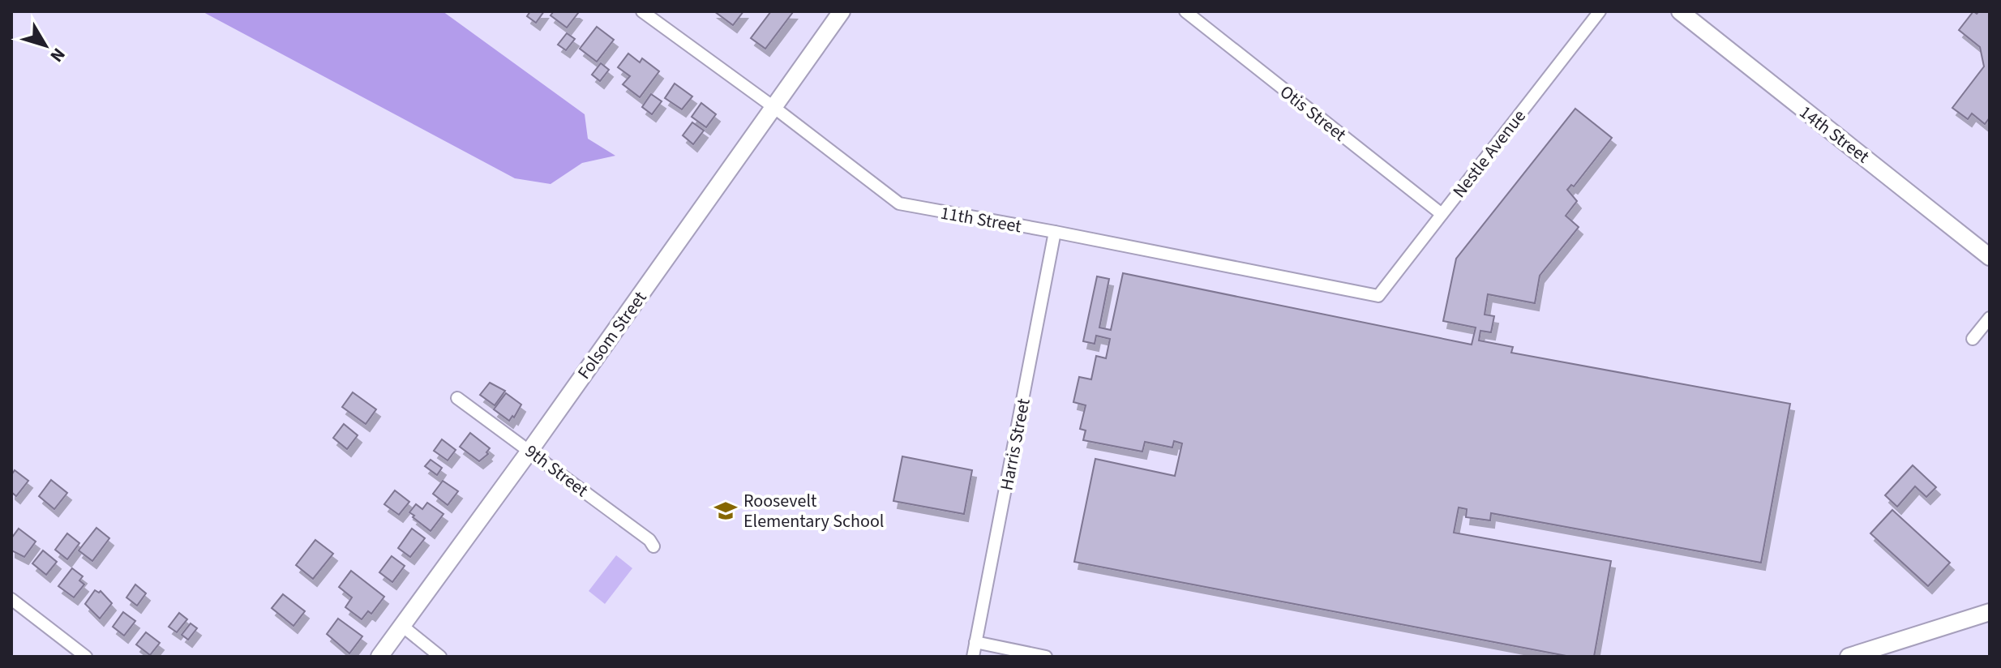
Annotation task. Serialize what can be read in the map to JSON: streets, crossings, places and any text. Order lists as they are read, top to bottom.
{
  "streets": {
    "street": [
      "Otis Street",
      "14th Street",
      "Nestle Avenue",
      "11th Street",
      "Folsom Street",
      "Harris Street",
      "9th Street"
    ]
  },
  "crossings": [
    ["Otis Street", "Nestle Avenue"],
    ["Nestle Avenue", "11th Street"],
    ["11th Street", "Folsom Street"],
    ["11th Street", "Harris Street"],
    ["Folsom Street", "9th Street"]
  ],
  "places": {
    "school or university": ["Roosevelt Elementary School"]
  },
  "north": "bottom right"
}
